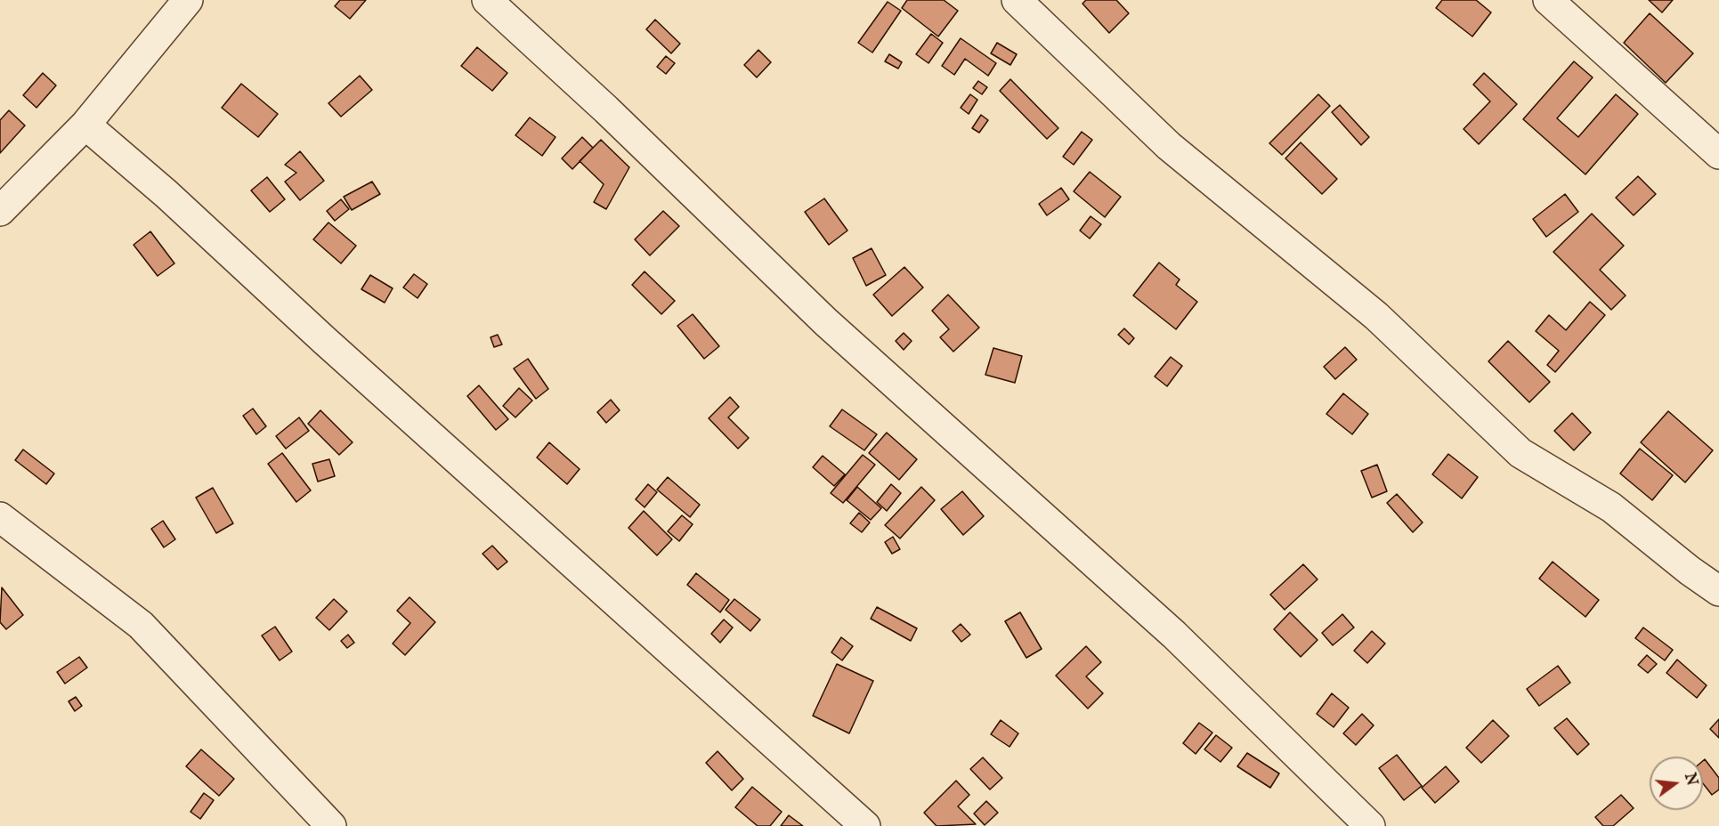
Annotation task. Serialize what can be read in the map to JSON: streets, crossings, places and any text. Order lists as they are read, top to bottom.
{
  "north": "right"
}
